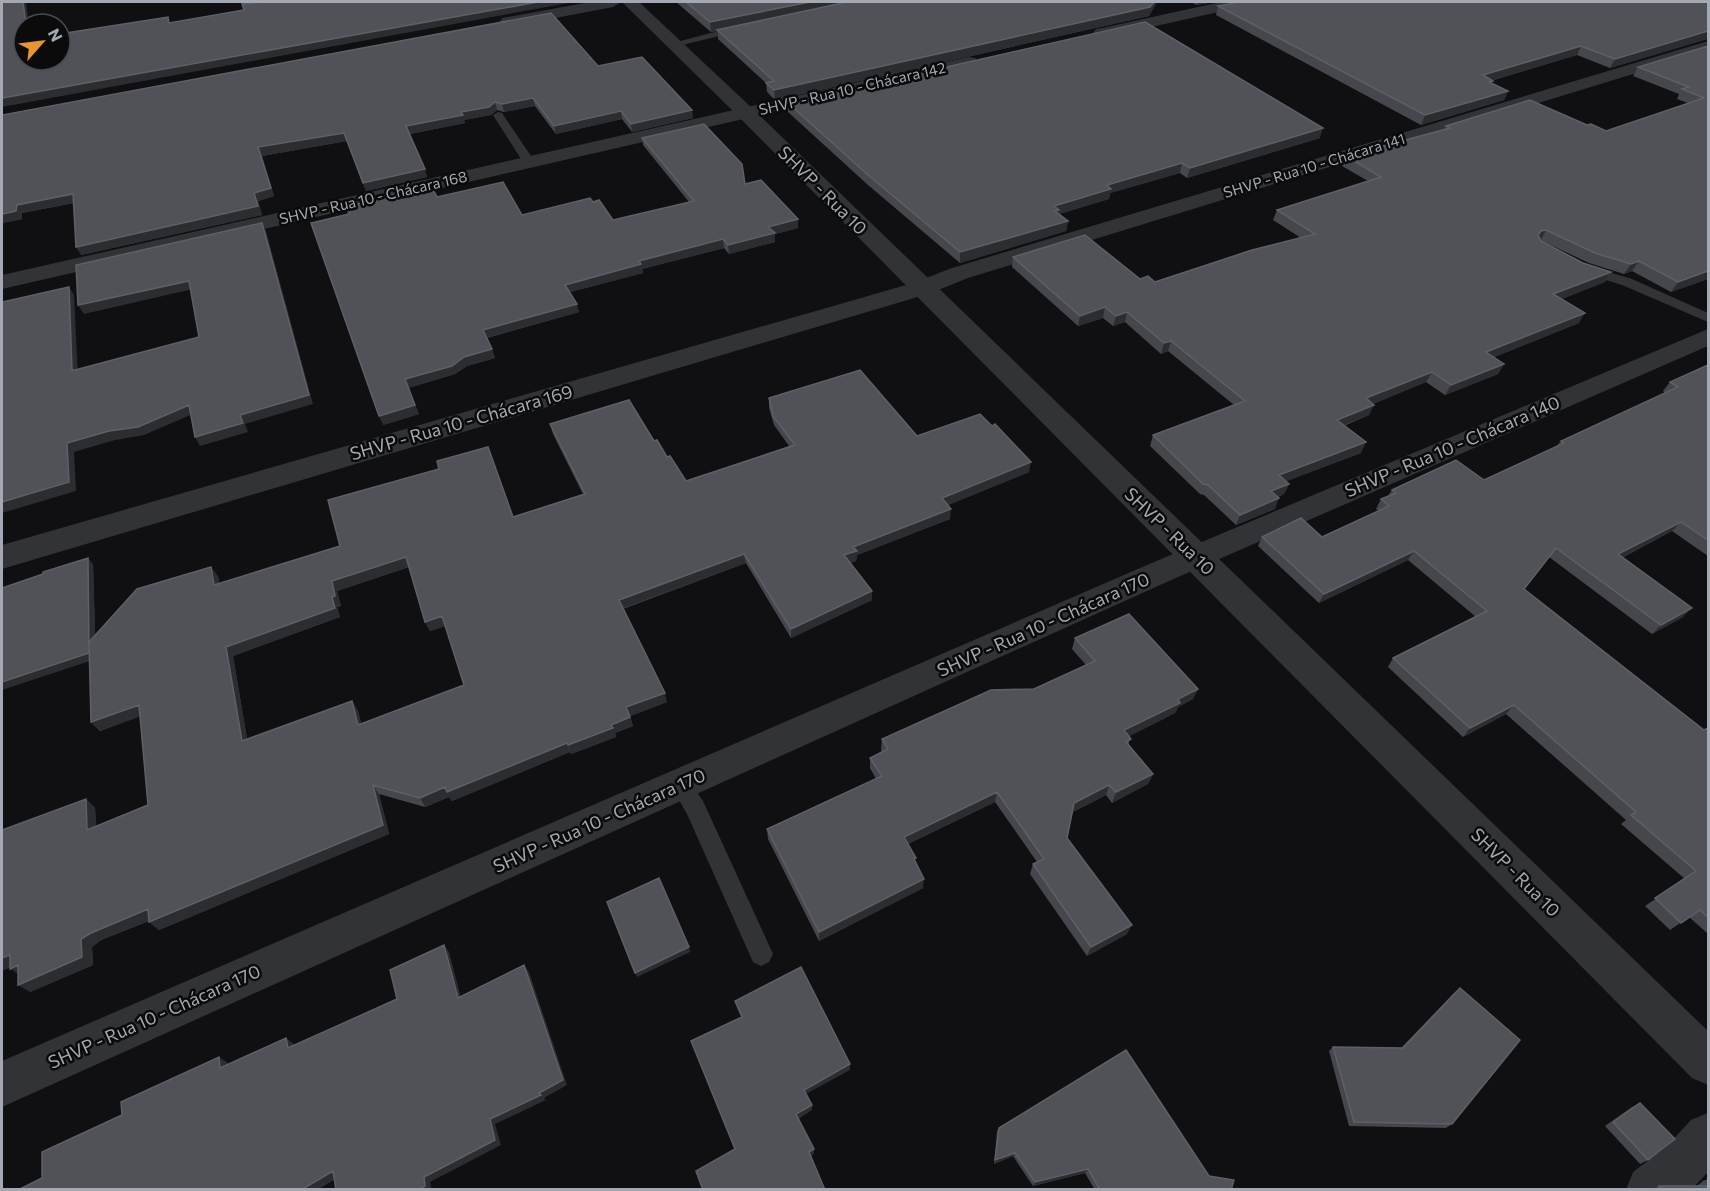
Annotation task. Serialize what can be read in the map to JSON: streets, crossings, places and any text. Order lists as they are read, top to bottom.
{
  "streets": {
    "street": [
      "SHVP - Rua 10 - Chácara 142",
      "SHVP - Rua 10 - Chácara 141",
      "SHVP - Rua 10",
      "SHVP - Rua 10 - Chácara 168",
      "SHVP - Rua 10 - Chácara 169",
      "SHVP - Rua 10 - Chácara 140",
      "SHVP - Rua 10 - Chácara 170"
    ]
  },
  "crossings": [
    ["SHVP - Rua 10 - Chácara 142", "SHVP - Rua 10"],
    ["SHVP - Rua 10 - Chácara 142", "SHVP - Rua 10 - Chácara 168"],
    ["SHVP - Rua 10 - Chácara 141", "SHVP - Rua 10"],
    ["SHVP - Rua 10 - Chácara 141", "SHVP - Rua 10 - Chácara 169"],
    ["SHVP - Rua 10", "SHVP - Rua 10 - Chácara 168"],
    ["SHVP - Rua 10", "SHVP - Rua 10 - Chácara 169"],
    ["SHVP - Rua 10", "SHVP - Rua 10 - Chácara 140"],
    ["SHVP - Rua 10", "SHVP - Rua 10 - Chácara 170"],
    ["SHVP - Rua 10 - Chácara 140", "SHVP - Rua 10 - Chácara 170"]
  ],
  "north": "top right"
}
